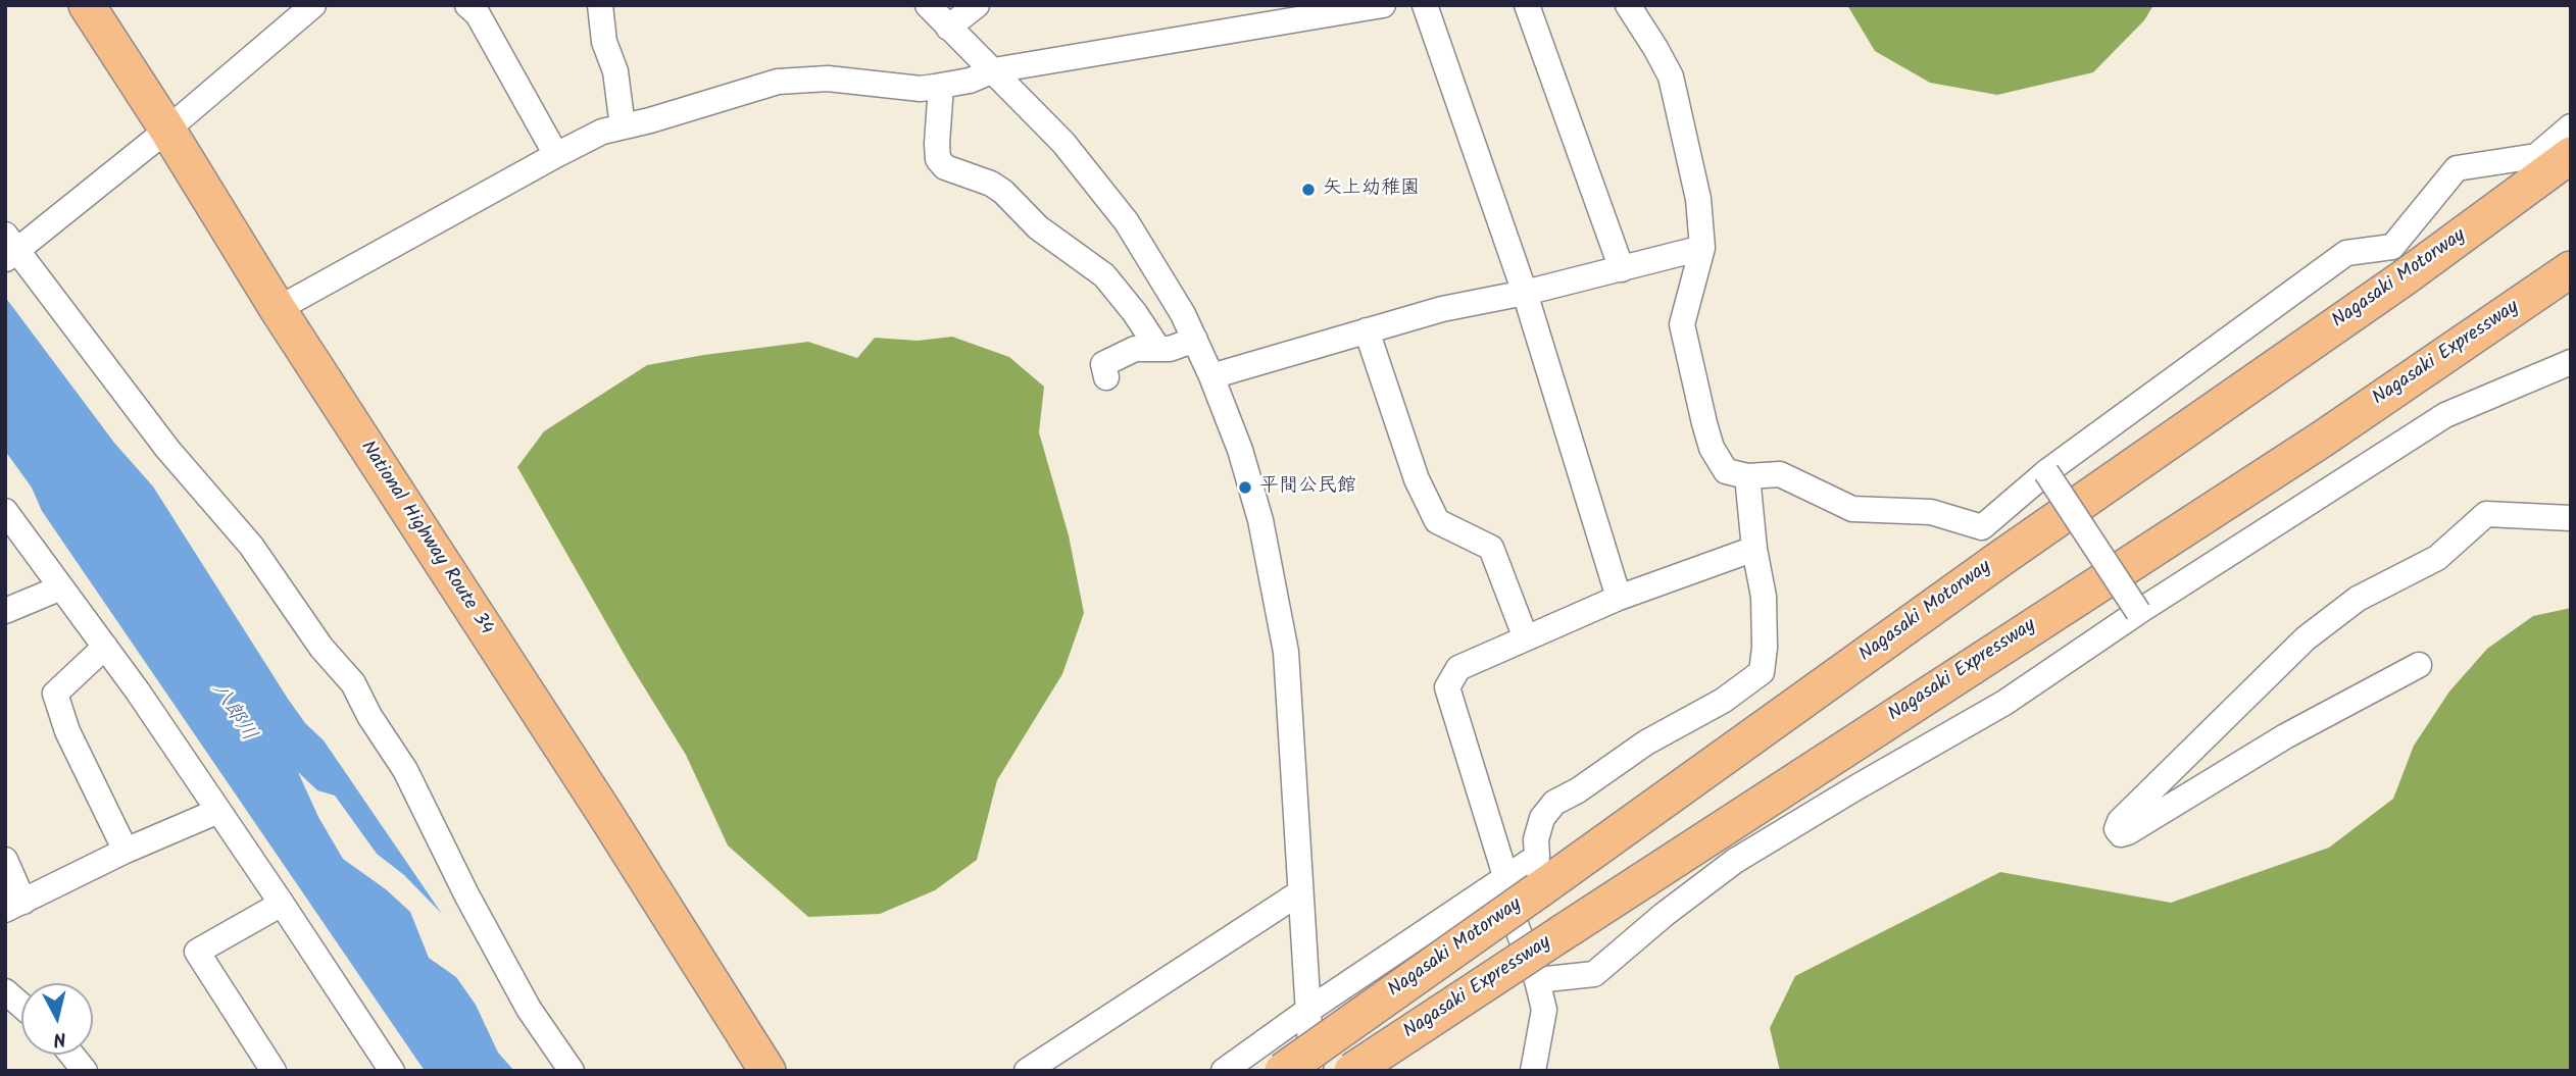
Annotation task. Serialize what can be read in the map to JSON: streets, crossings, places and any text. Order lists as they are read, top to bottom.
{
  "streets": {
    "highway": ["Nagasaki Motorway", "Nagasaki Expressway", "National Highway Route 34"]
  },
  "water": ["八郎川"],
  "places": ["矢上幼稚園", "平間公民館"],
  "north": "bottom"
}
